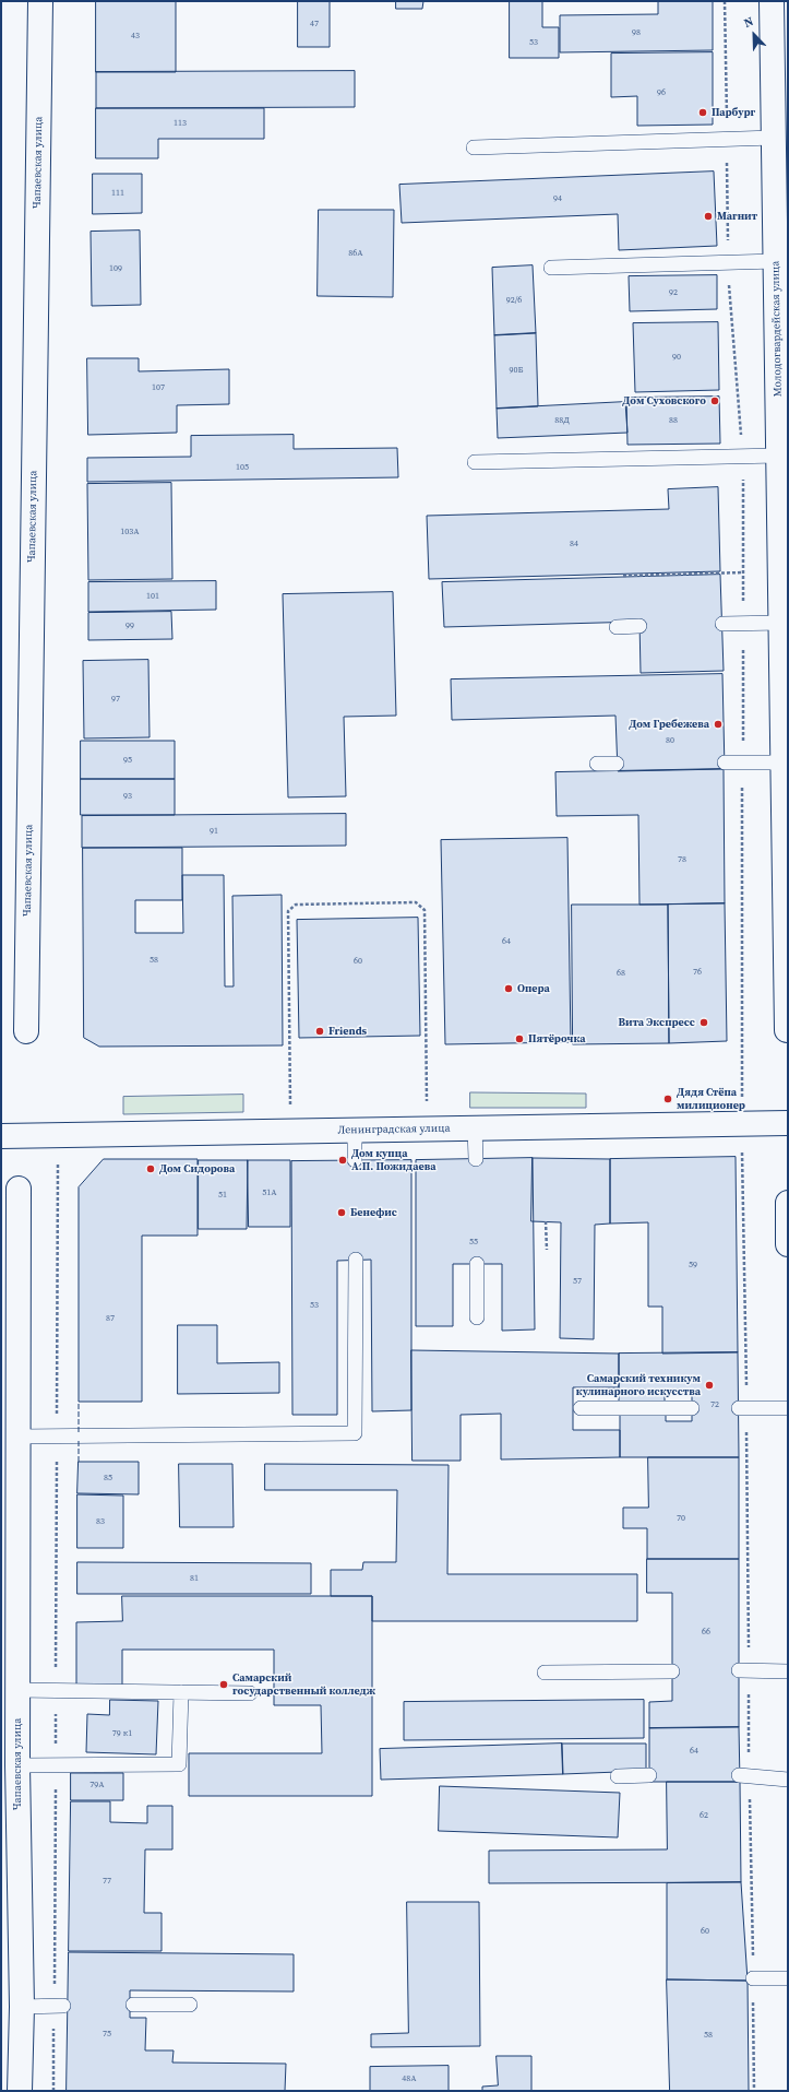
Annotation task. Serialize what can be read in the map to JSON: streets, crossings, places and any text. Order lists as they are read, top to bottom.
{
  "streets": {
    "street": ["Чапаевская улица", "Молодогвардейская улица", "Ленинградская улица"]
  },
  "places": [
    "Парбург",
    "Магнит",
    "Дом Суховского",
    "Дом Гребежева",
    "Опера",
    "Вита Экспресс",
    "Friends",
    "Пятёрочка",
    "Дядя Стёпа милиционер",
    "Дом купца А.П. Пожидаева",
    "Дом Сидорова",
    "Бенефис",
    "Самарский техникум кулинарного искусства",
    "Самарский государственный колледж"
  ],
  "house_numbers": [
    "47",
    "98",
    "43",
    "53",
    "96",
    "113",
    "111",
    "94",
    "86А",
    "109",
    "92",
    "92/6",
    "90",
    "90Б",
    "107",
    "88Д",
    "88",
    "105",
    "103А",
    "84",
    "101",
    "99",
    "97",
    "80",
    "95",
    "93",
    "91",
    "78",
    "64",
    "58",
    "60",
    "76",
    "68",
    "51А",
    "51",
    "55",
    "59",
    "57",
    "53",
    "87",
    "72",
    "85",
    "70",
    "83",
    "81",
    "66",
    "79 к1",
    "64",
    "79А",
    "62",
    "77",
    "60",
    "75",
    "58",
    "48А"
  ],
  "north": "top left"
}
